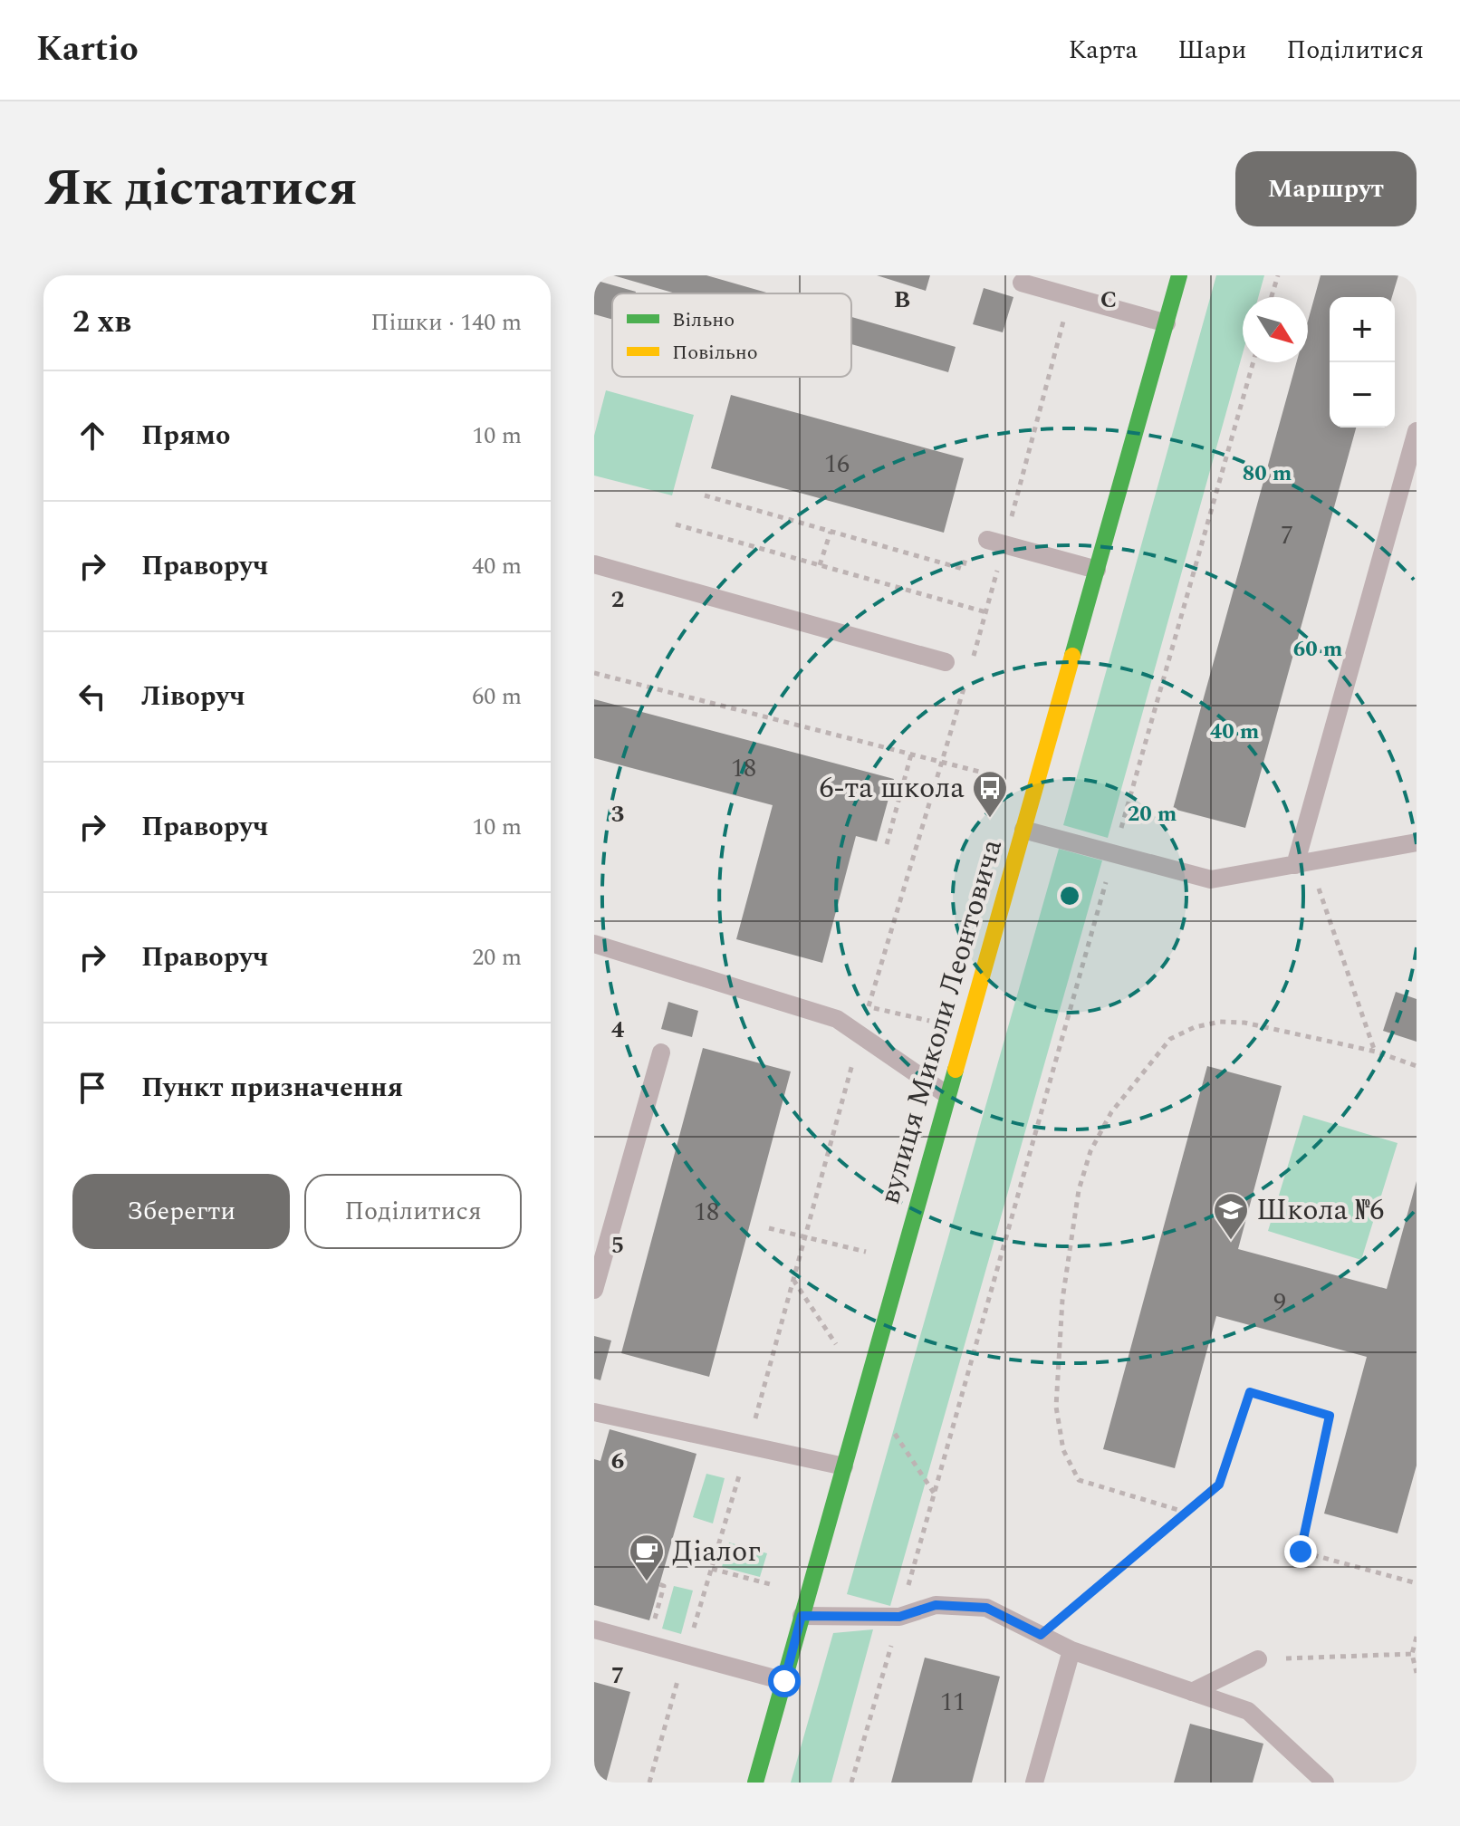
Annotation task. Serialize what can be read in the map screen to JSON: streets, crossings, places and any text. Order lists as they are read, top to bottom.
{
  "streets": {
    "street": ["вулиця Миколи Леонтовича"]
  },
  "places": {
    "bus stop": ["6-та школа"],
    "school or university": ["Школа №6"],
    "cafe": ["Діалог"]
  },
  "house_numbers": [
    "16",
    "7",
    "18",
    "18",
    "9",
    "11"
  ],
  "legend": ["Вільно", "Повільно"],
  "north": "bottom right",
  "page": {
    "header": "Kartio",
    "nav": ["Карта", "Шари", "Поділитися"],
    "title": "Як дістатися",
    "buttons": [
      "Маршрут",
      ["Зберегти", "Поділитися"]
    ],
    "heading": ["2 хв", "Пішки · 140 m"],
    "map_buttons": ["+", "−"],
    "list": [
      ["Прямо", "10 m"],
      ["Праворуч", "40 m"],
      ["Ліворуч", "60 m"],
      ["Праворуч", "10 m"],
      ["Праворуч", "20 m"],
      "Пункт призначення"
    ]
  },
  "grid": {
    "columns": ["B", "C"],
    "rows": [
      "2",
      "3",
      "4",
      "5",
      "6",
      "7"
    ]
  },
  "rings": [
    "80 m",
    "60 m",
    "40 m",
    "20 m"
  ]
}
